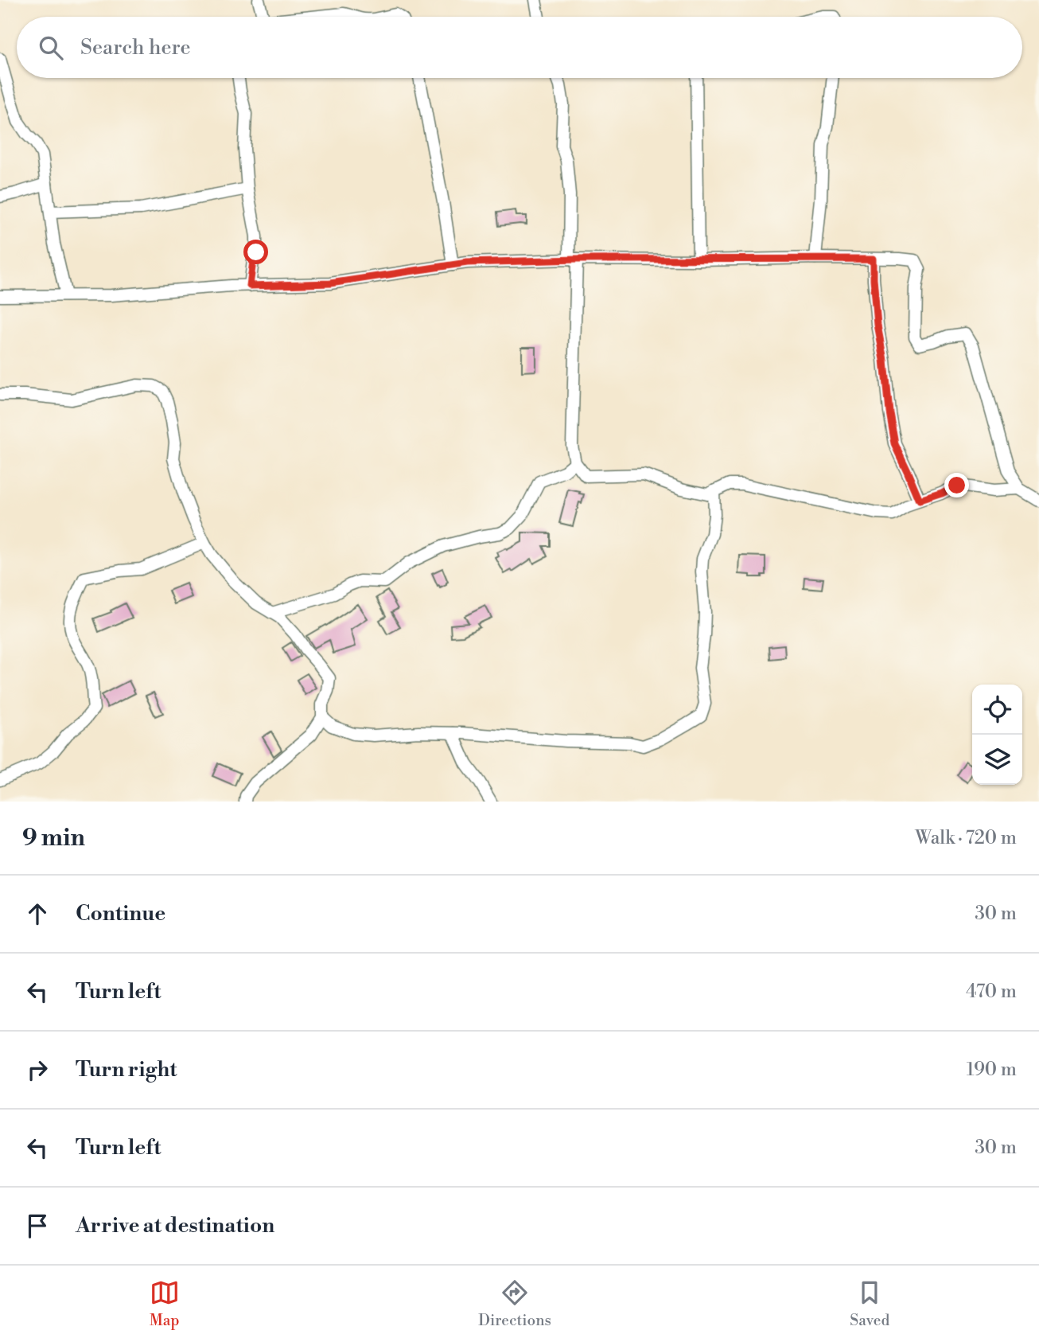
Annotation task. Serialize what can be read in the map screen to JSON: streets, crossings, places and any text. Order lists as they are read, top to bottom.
{
  "page": {
    "search": "Search here",
    "heading": ["9 min", "Walk · 720 m"],
    "list": [
      ["Continue", "30 m"],
      ["Turn left", "470 m"],
      ["Turn right", "190 m"],
      ["Turn left", "30 m"],
      "Arrive at destination"
    ],
    "nav": ["Map", "Directions", "Saved"]
  }
}
